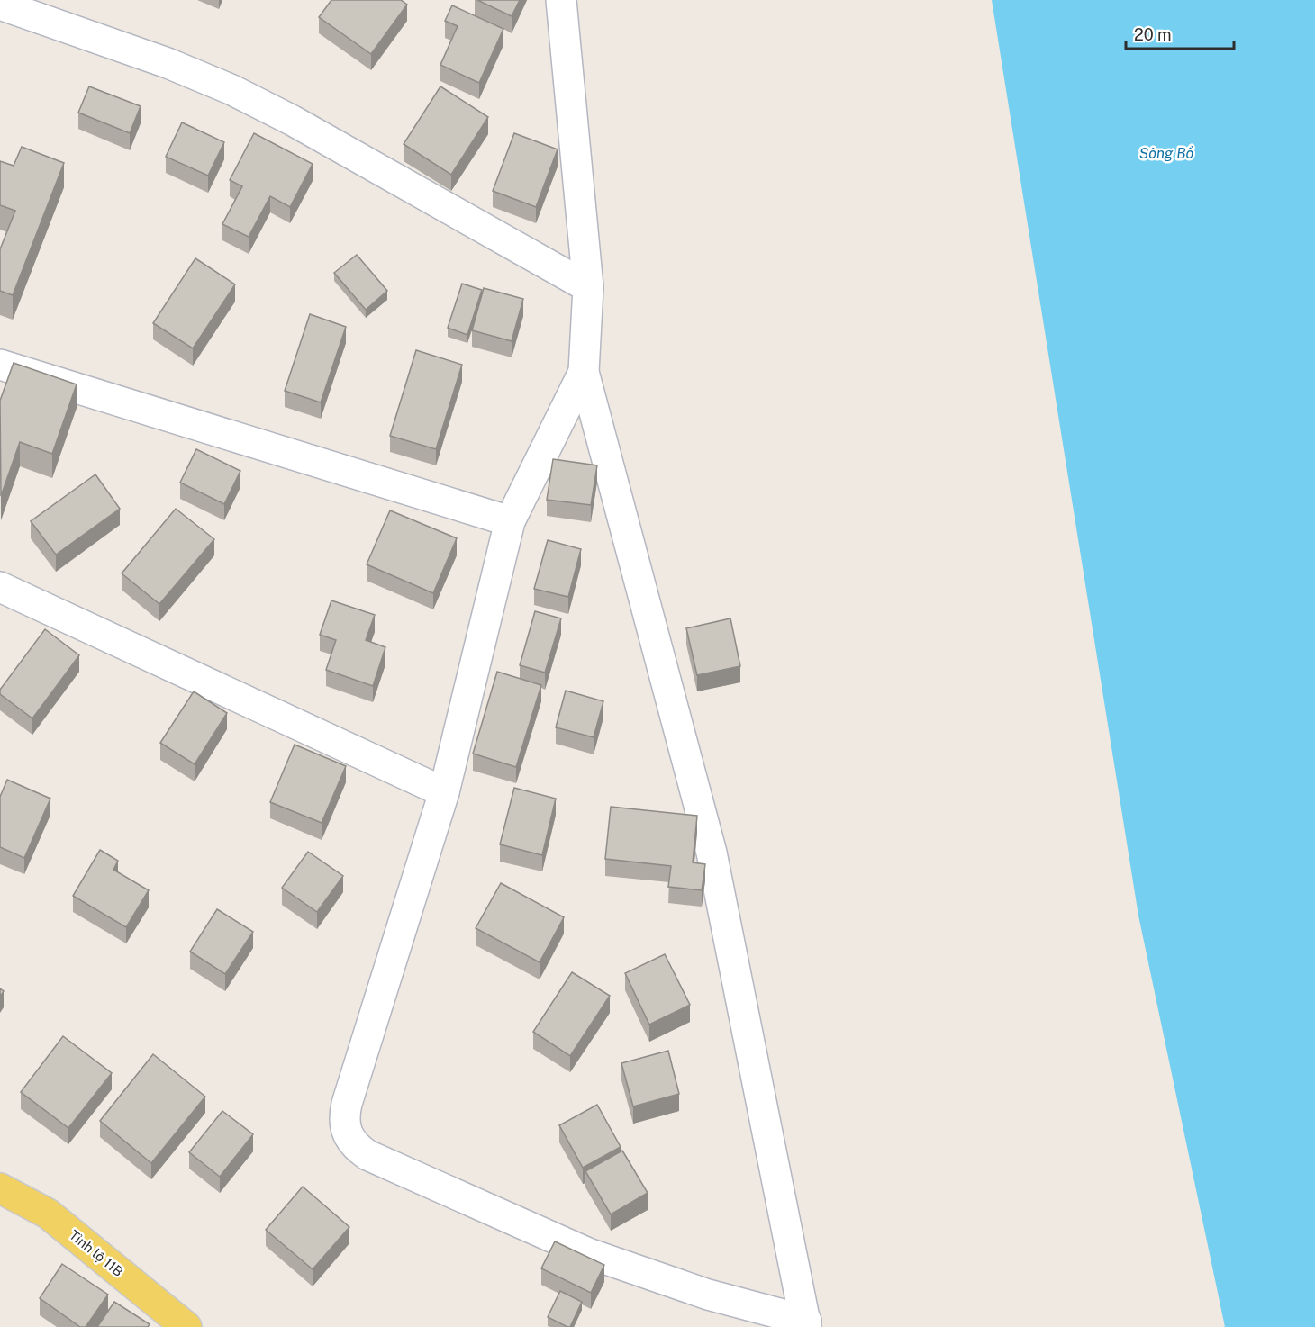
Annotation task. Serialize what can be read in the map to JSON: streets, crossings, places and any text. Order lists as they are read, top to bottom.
{
  "streets": {
    "main road": ["Tỉnh lộ 11B"]
  },
  "water": ["Sông Bồ"],
  "scale_bar": "20 m"
}
